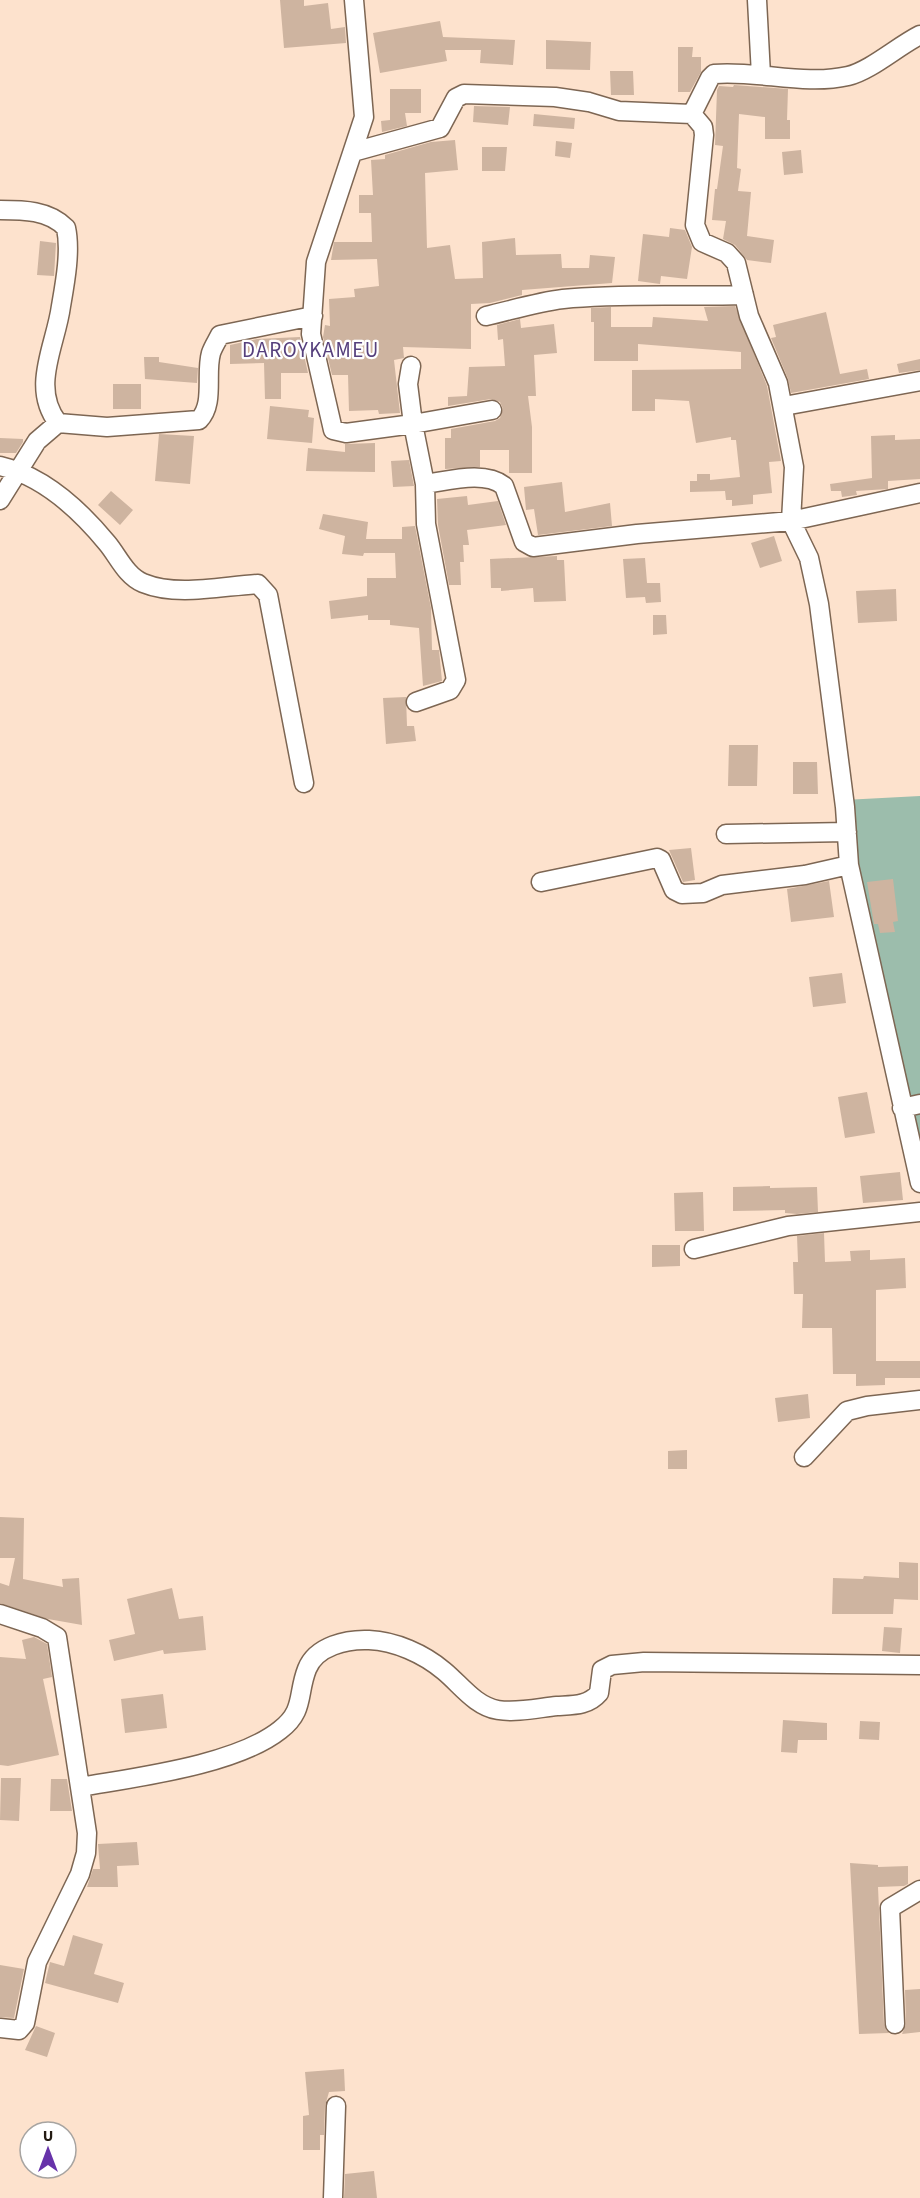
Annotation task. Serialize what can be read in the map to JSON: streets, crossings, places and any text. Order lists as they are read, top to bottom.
{
  "districts": ["DAROYKAMEU"],
  "north": "top"
}
